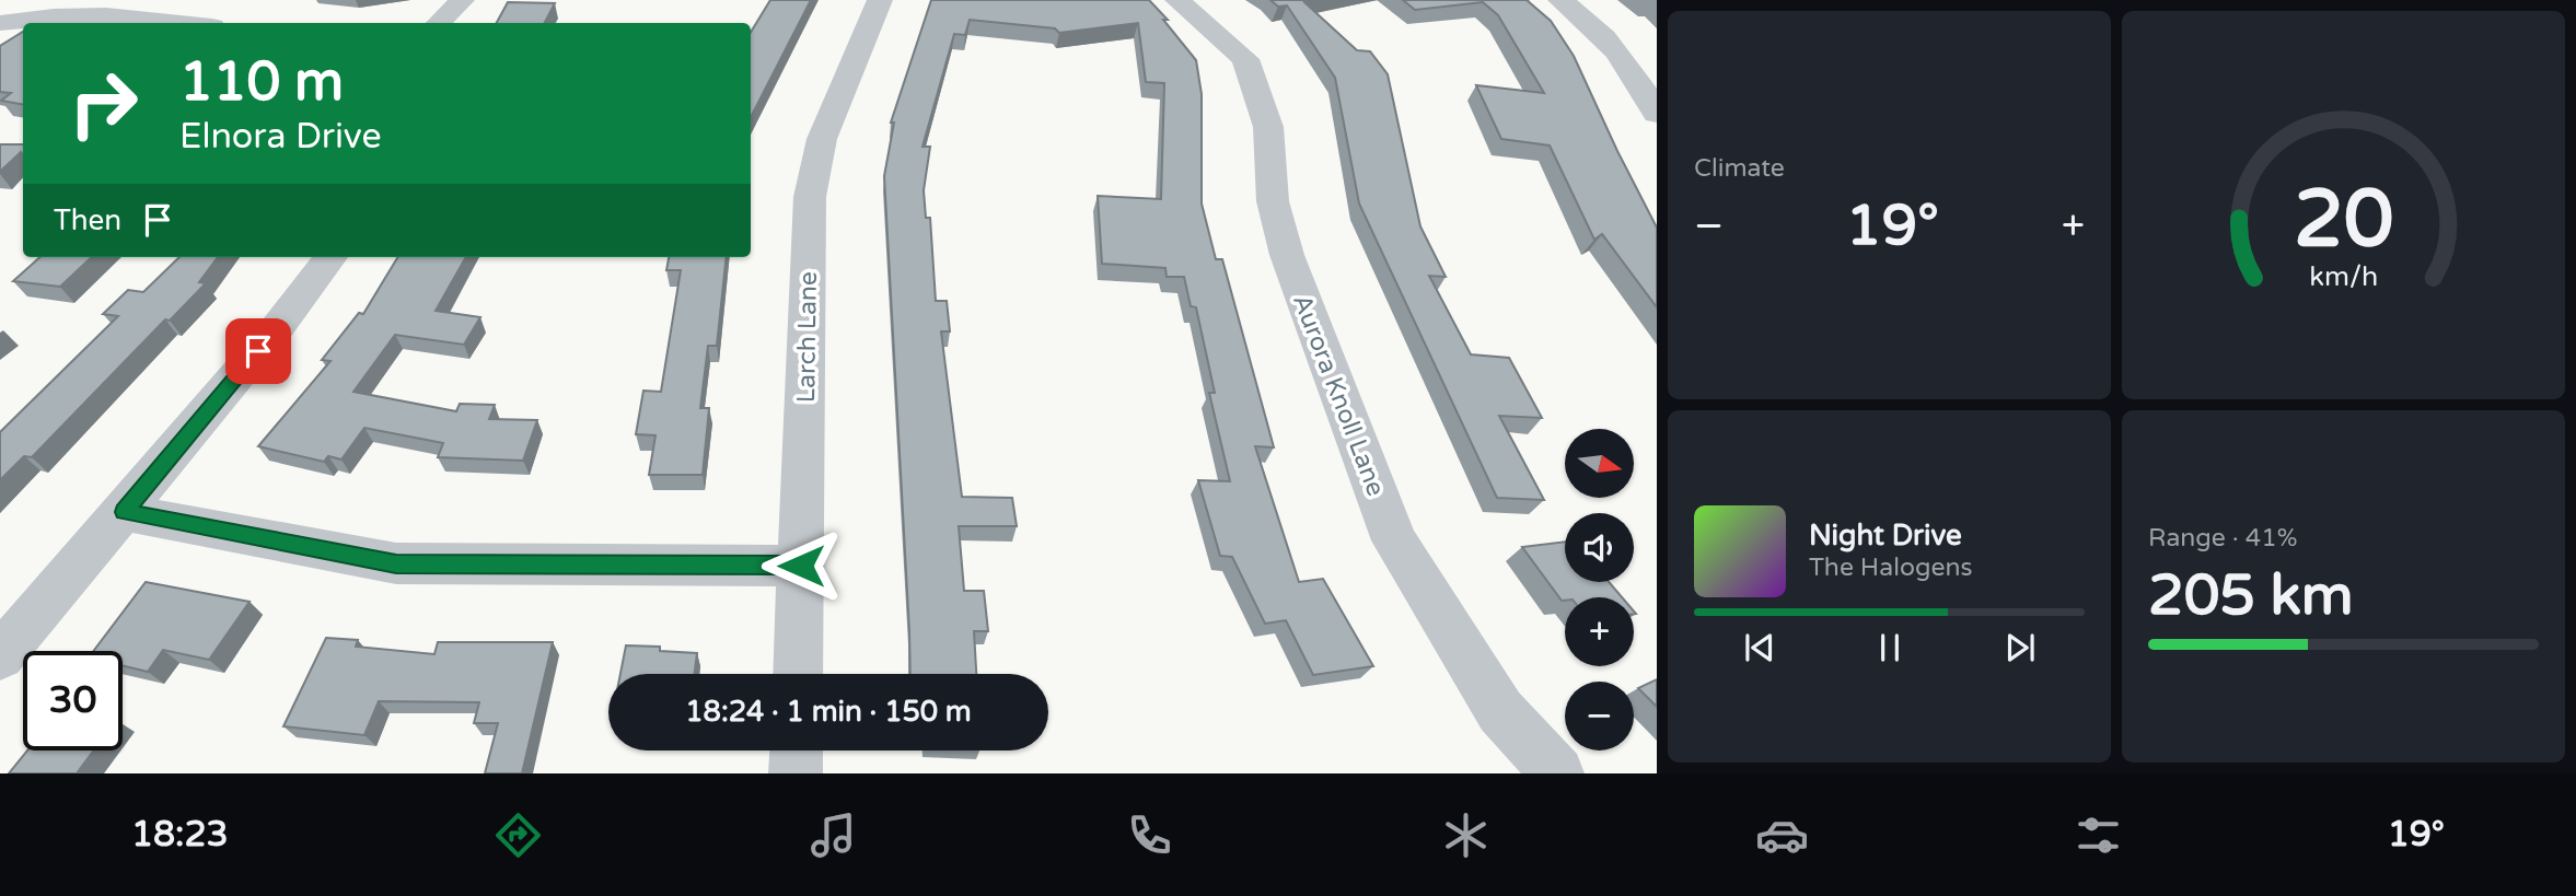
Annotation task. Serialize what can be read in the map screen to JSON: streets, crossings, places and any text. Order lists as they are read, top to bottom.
{
  "streets": {
    "street": ["Larch Lane", "Aurora Knoll Lane"]
  },
  "north": "right",
  "page": {
    "tile": [
      "Climate",
      ["Range · 41%", "205 km"]
    ],
    "turn": ["110 m", "Elnora Drive"],
    "then": "Then",
    "heat": ["−", "19°", "+"],
    "map_buttons": ["+", "−"],
    "song": ["Night Drive", "The Halogens"],
    "limit": "30",
    "trip": "18:24 · 1 min · 150 m",
    "tabs": ["18:23", "19°"],
    "gauge": ["20", "km/h"]
  }
}
